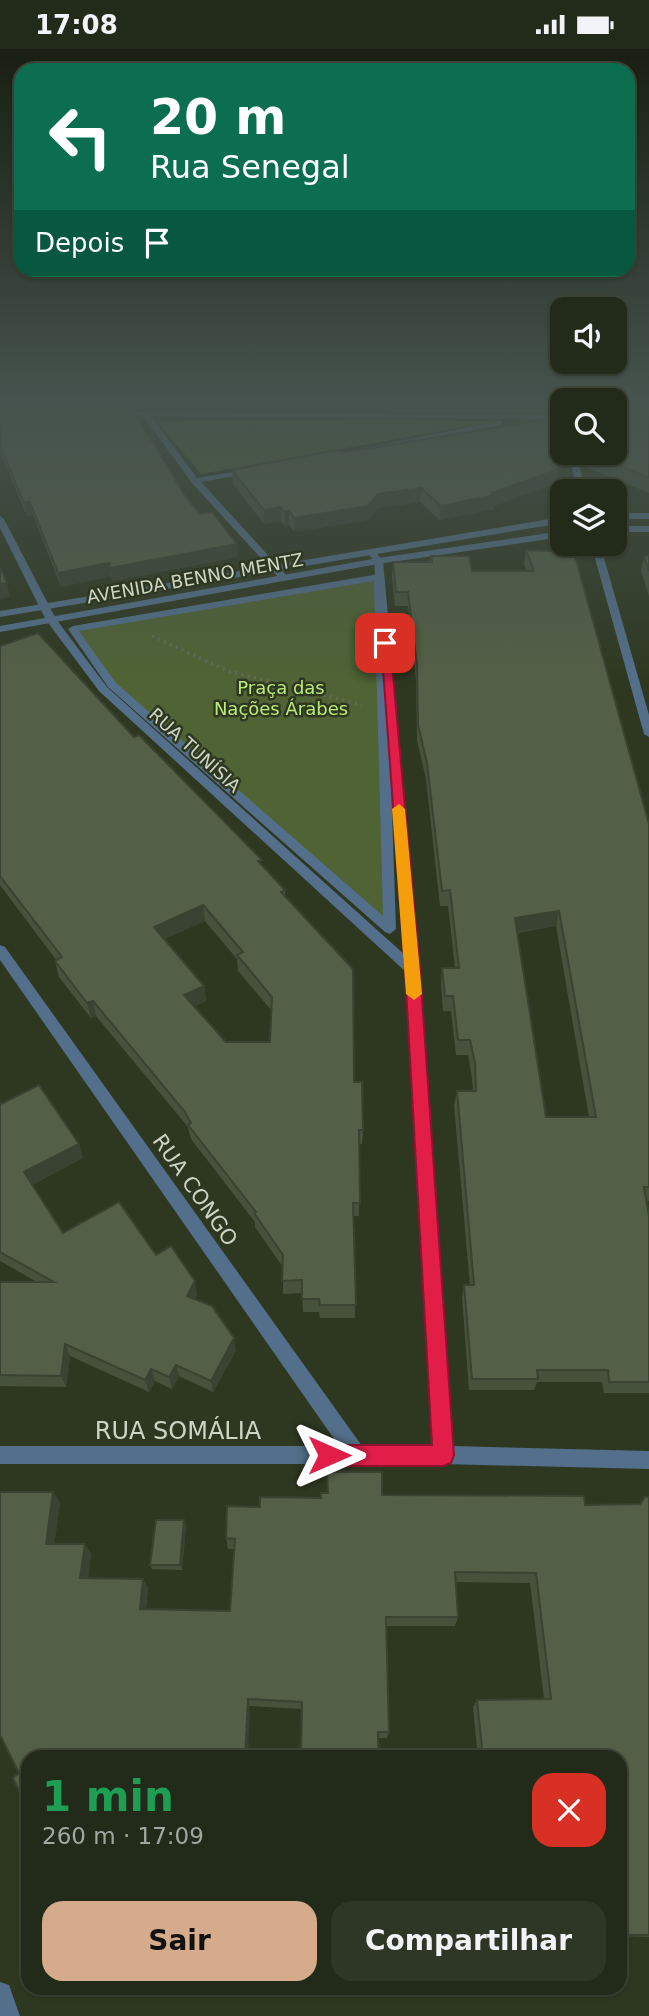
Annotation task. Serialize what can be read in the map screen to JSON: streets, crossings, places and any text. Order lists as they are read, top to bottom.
{
  "streets": {
    "street": [
      "AVENIDA BENNO MENTZ",
      "RUA TUNÍSIA",
      "RUA CONGO",
      "RUA SOMÁLIA"
    ]
  },
  "crossings": [
    ["AVENIDA BENNO MENTZ", "RUA TUNÍSIA"],
    ["RUA CONGO", "RUA SOMÁLIA"]
  ],
  "parks": ["Praça das Nações Árabes"],
  "page": {
    "status": "17:08",
    "turn": ["20 m", "Rua Senegal"],
    "then": "Depois",
    "heading": ["1 min", "260 m · 17:09"],
    "buttons": ["Sair", "Compartilhar"]
  }
}
